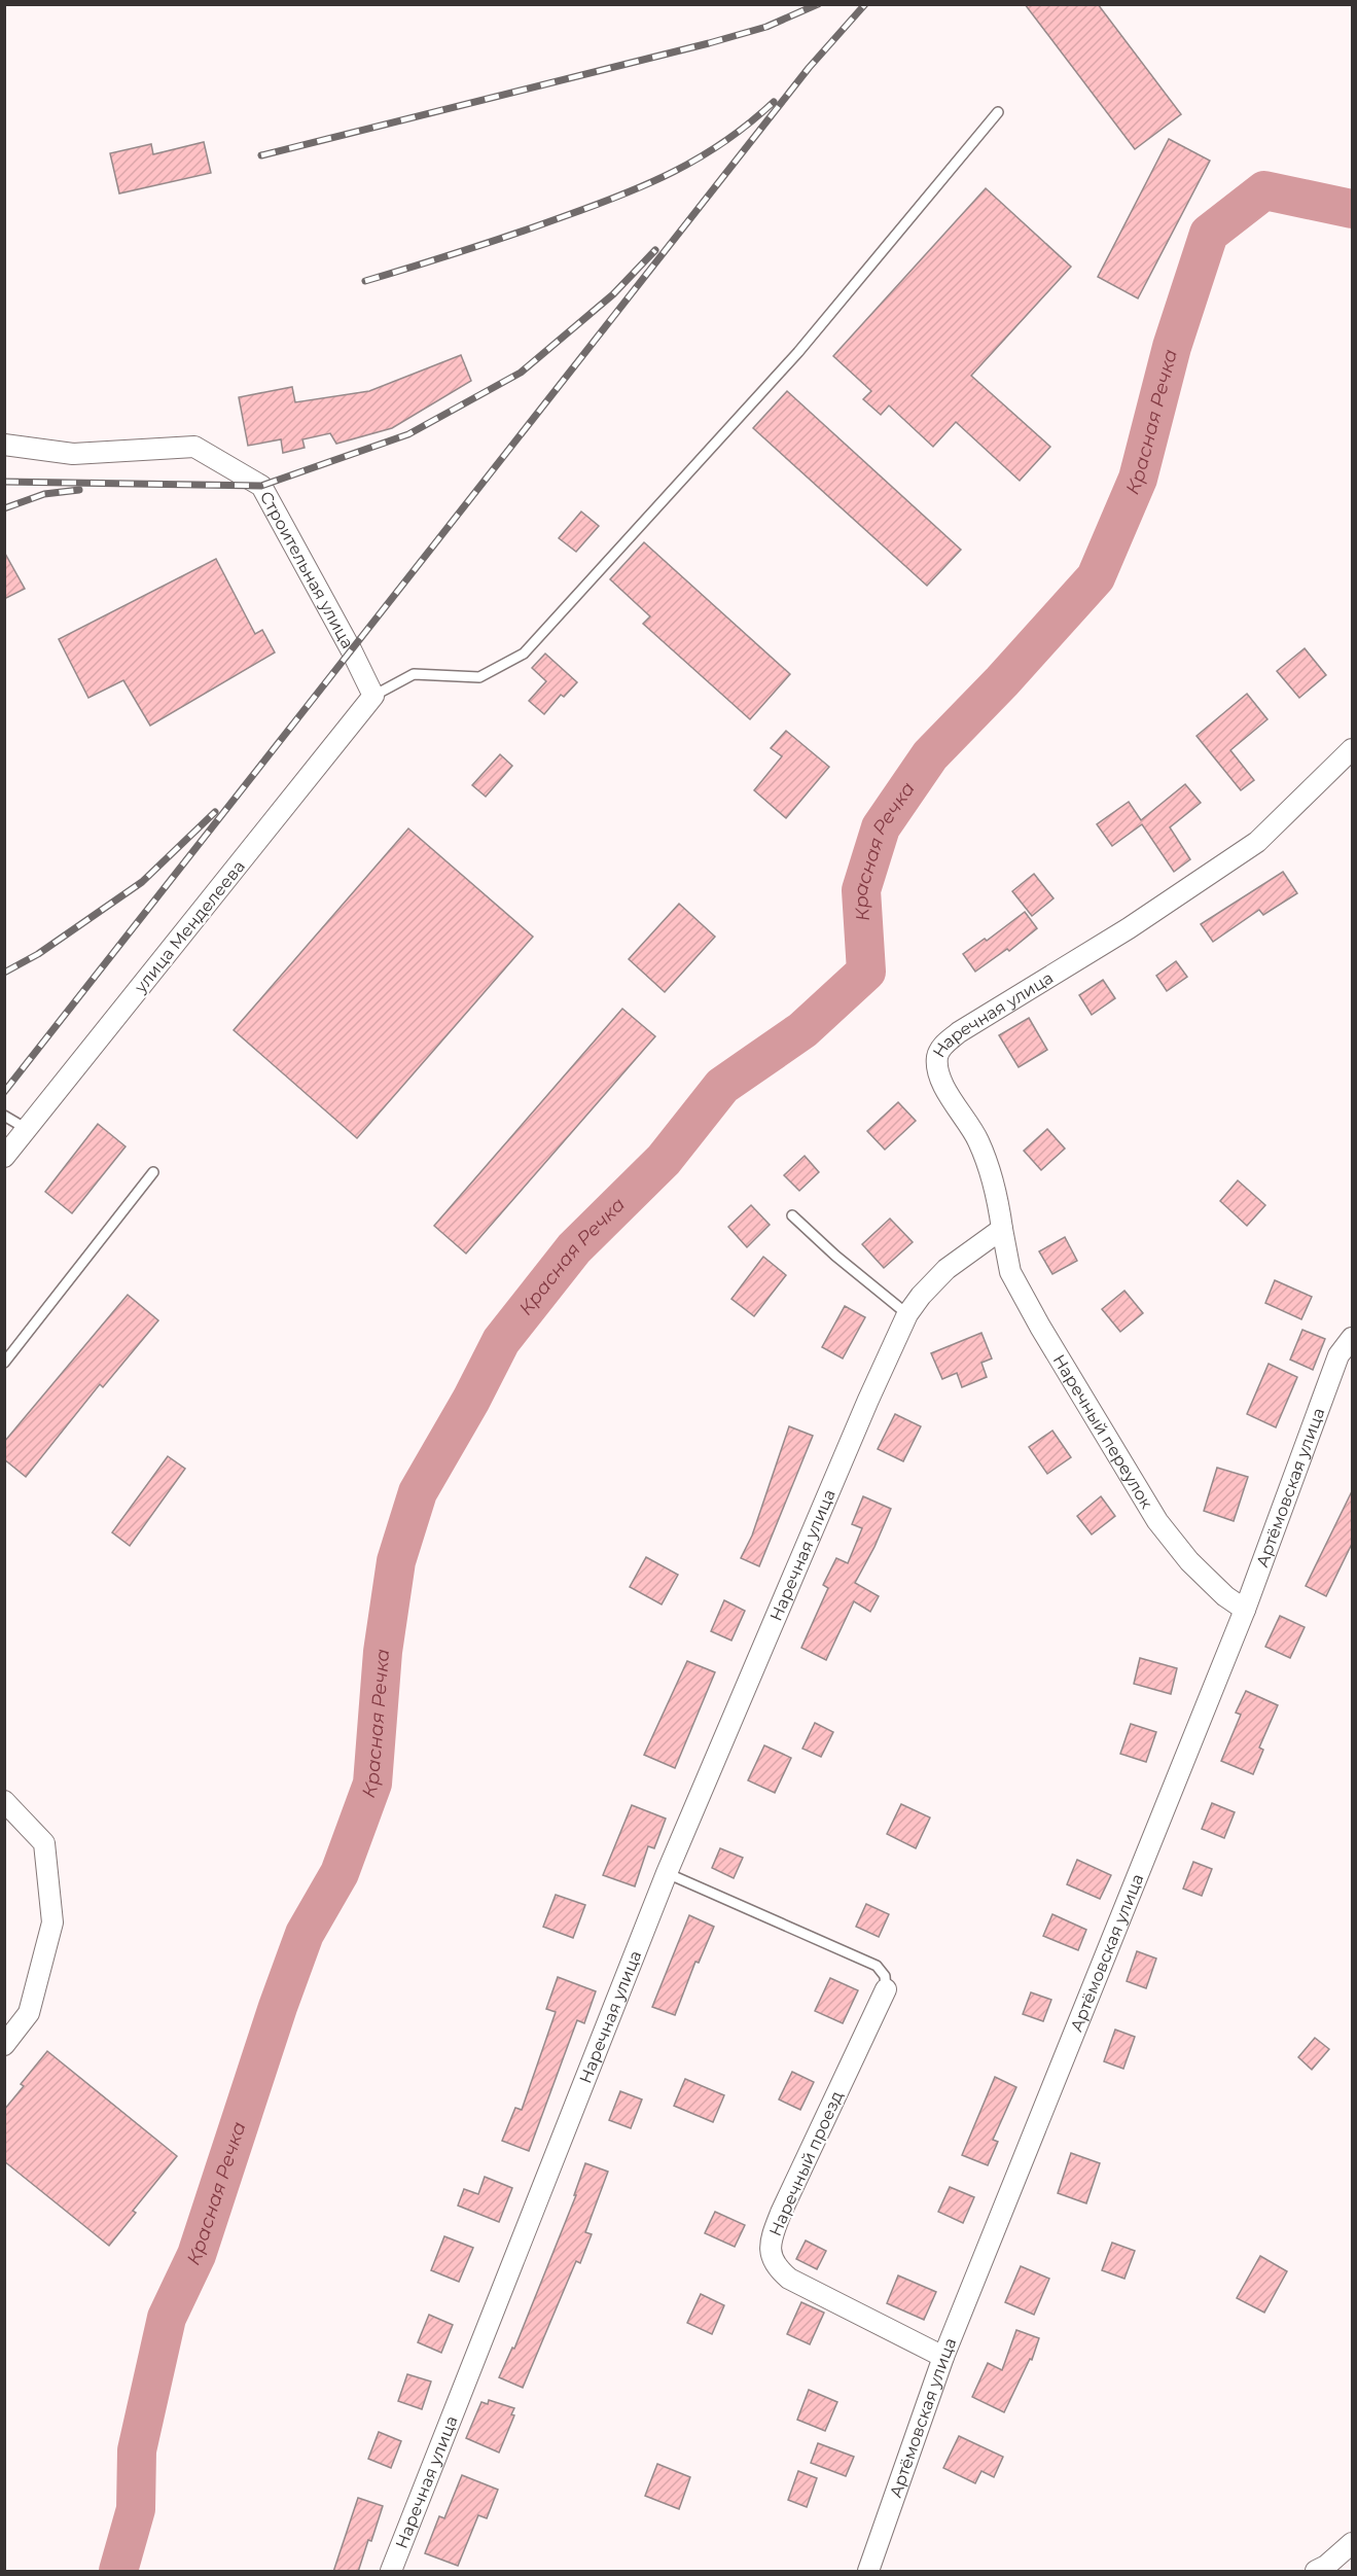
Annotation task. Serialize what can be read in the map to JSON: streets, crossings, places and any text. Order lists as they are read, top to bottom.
{
  "streets": {
    "street": [
      "Строительная улица",
      "улица Менделеева",
      "Наречная улица",
      "Наречный переулок",
      "Артёмовская улица",
      "Наречный проезд"
    ]
  },
  "crossings": [
    ["Строительная улица", "улица Менделеева"],
    ["Наречная улица", "Наречный переулок"],
    ["Наречный переулок", "Артёмовская улица"],
    ["Артёмовская улица", "Наречный проезд"]
  ],
  "water": ["Красная Речка"]
}
